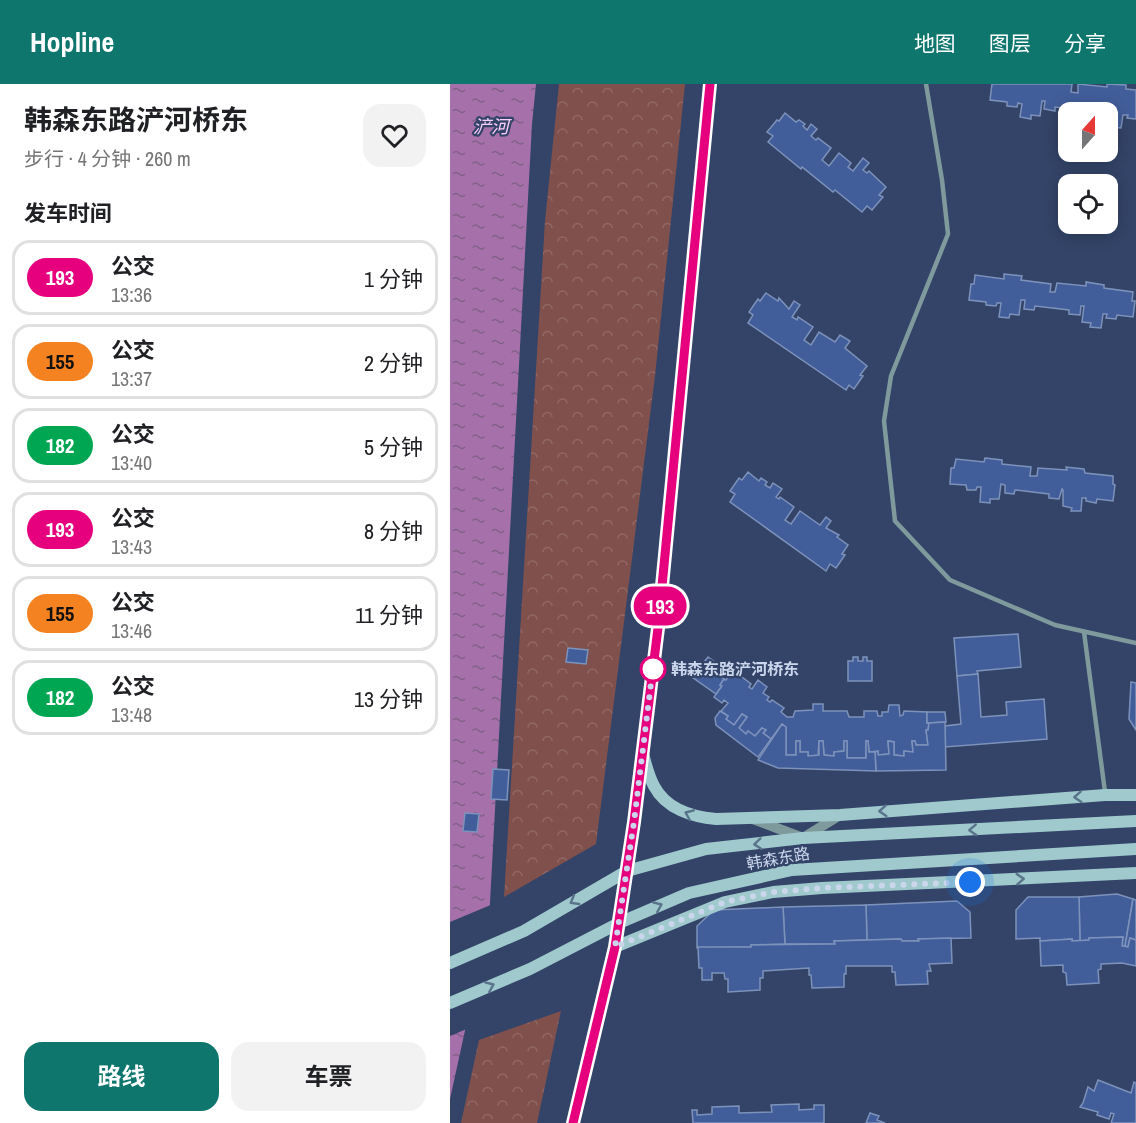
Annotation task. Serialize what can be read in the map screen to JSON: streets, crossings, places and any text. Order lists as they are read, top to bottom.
{
  "streets": {
    "main road": ["韩森东路"]
  },
  "water": ["浐河"],
  "places": ["韩森东路浐河桥东"],
  "lines": ["bus line 193"],
  "north": "top",
  "page": {
    "header": "Hopline",
    "nav": ["地图", "图层", "分享"],
    "heading": [
      ["韩森东路浐河桥东", "步行 · 4 分钟 · 260 m"],
      "发车时间"
    ],
    "on_map": "193",
    "list": [
      {
        "mark": "193",
        "name": "公交",
        "note": "13:36",
        "value": "1 分钟"
      },
      {
        "mark": "155",
        "name": "公交",
        "note": "13:37",
        "value": "2 分钟"
      },
      {
        "mark": "182",
        "name": "公交",
        "note": "13:40",
        "value": "5 分钟"
      },
      {
        "mark": "193",
        "name": "公交",
        "note": "13:43",
        "value": "8 分钟"
      },
      {
        "mark": "155",
        "name": "公交",
        "note": "13:46",
        "value": "11 分钟"
      },
      {
        "mark": "182",
        "name": "公交",
        "note": "13:48",
        "value": "13 分钟"
      }
    ],
    "buttons": ["路线", "车票"]
  }
}
